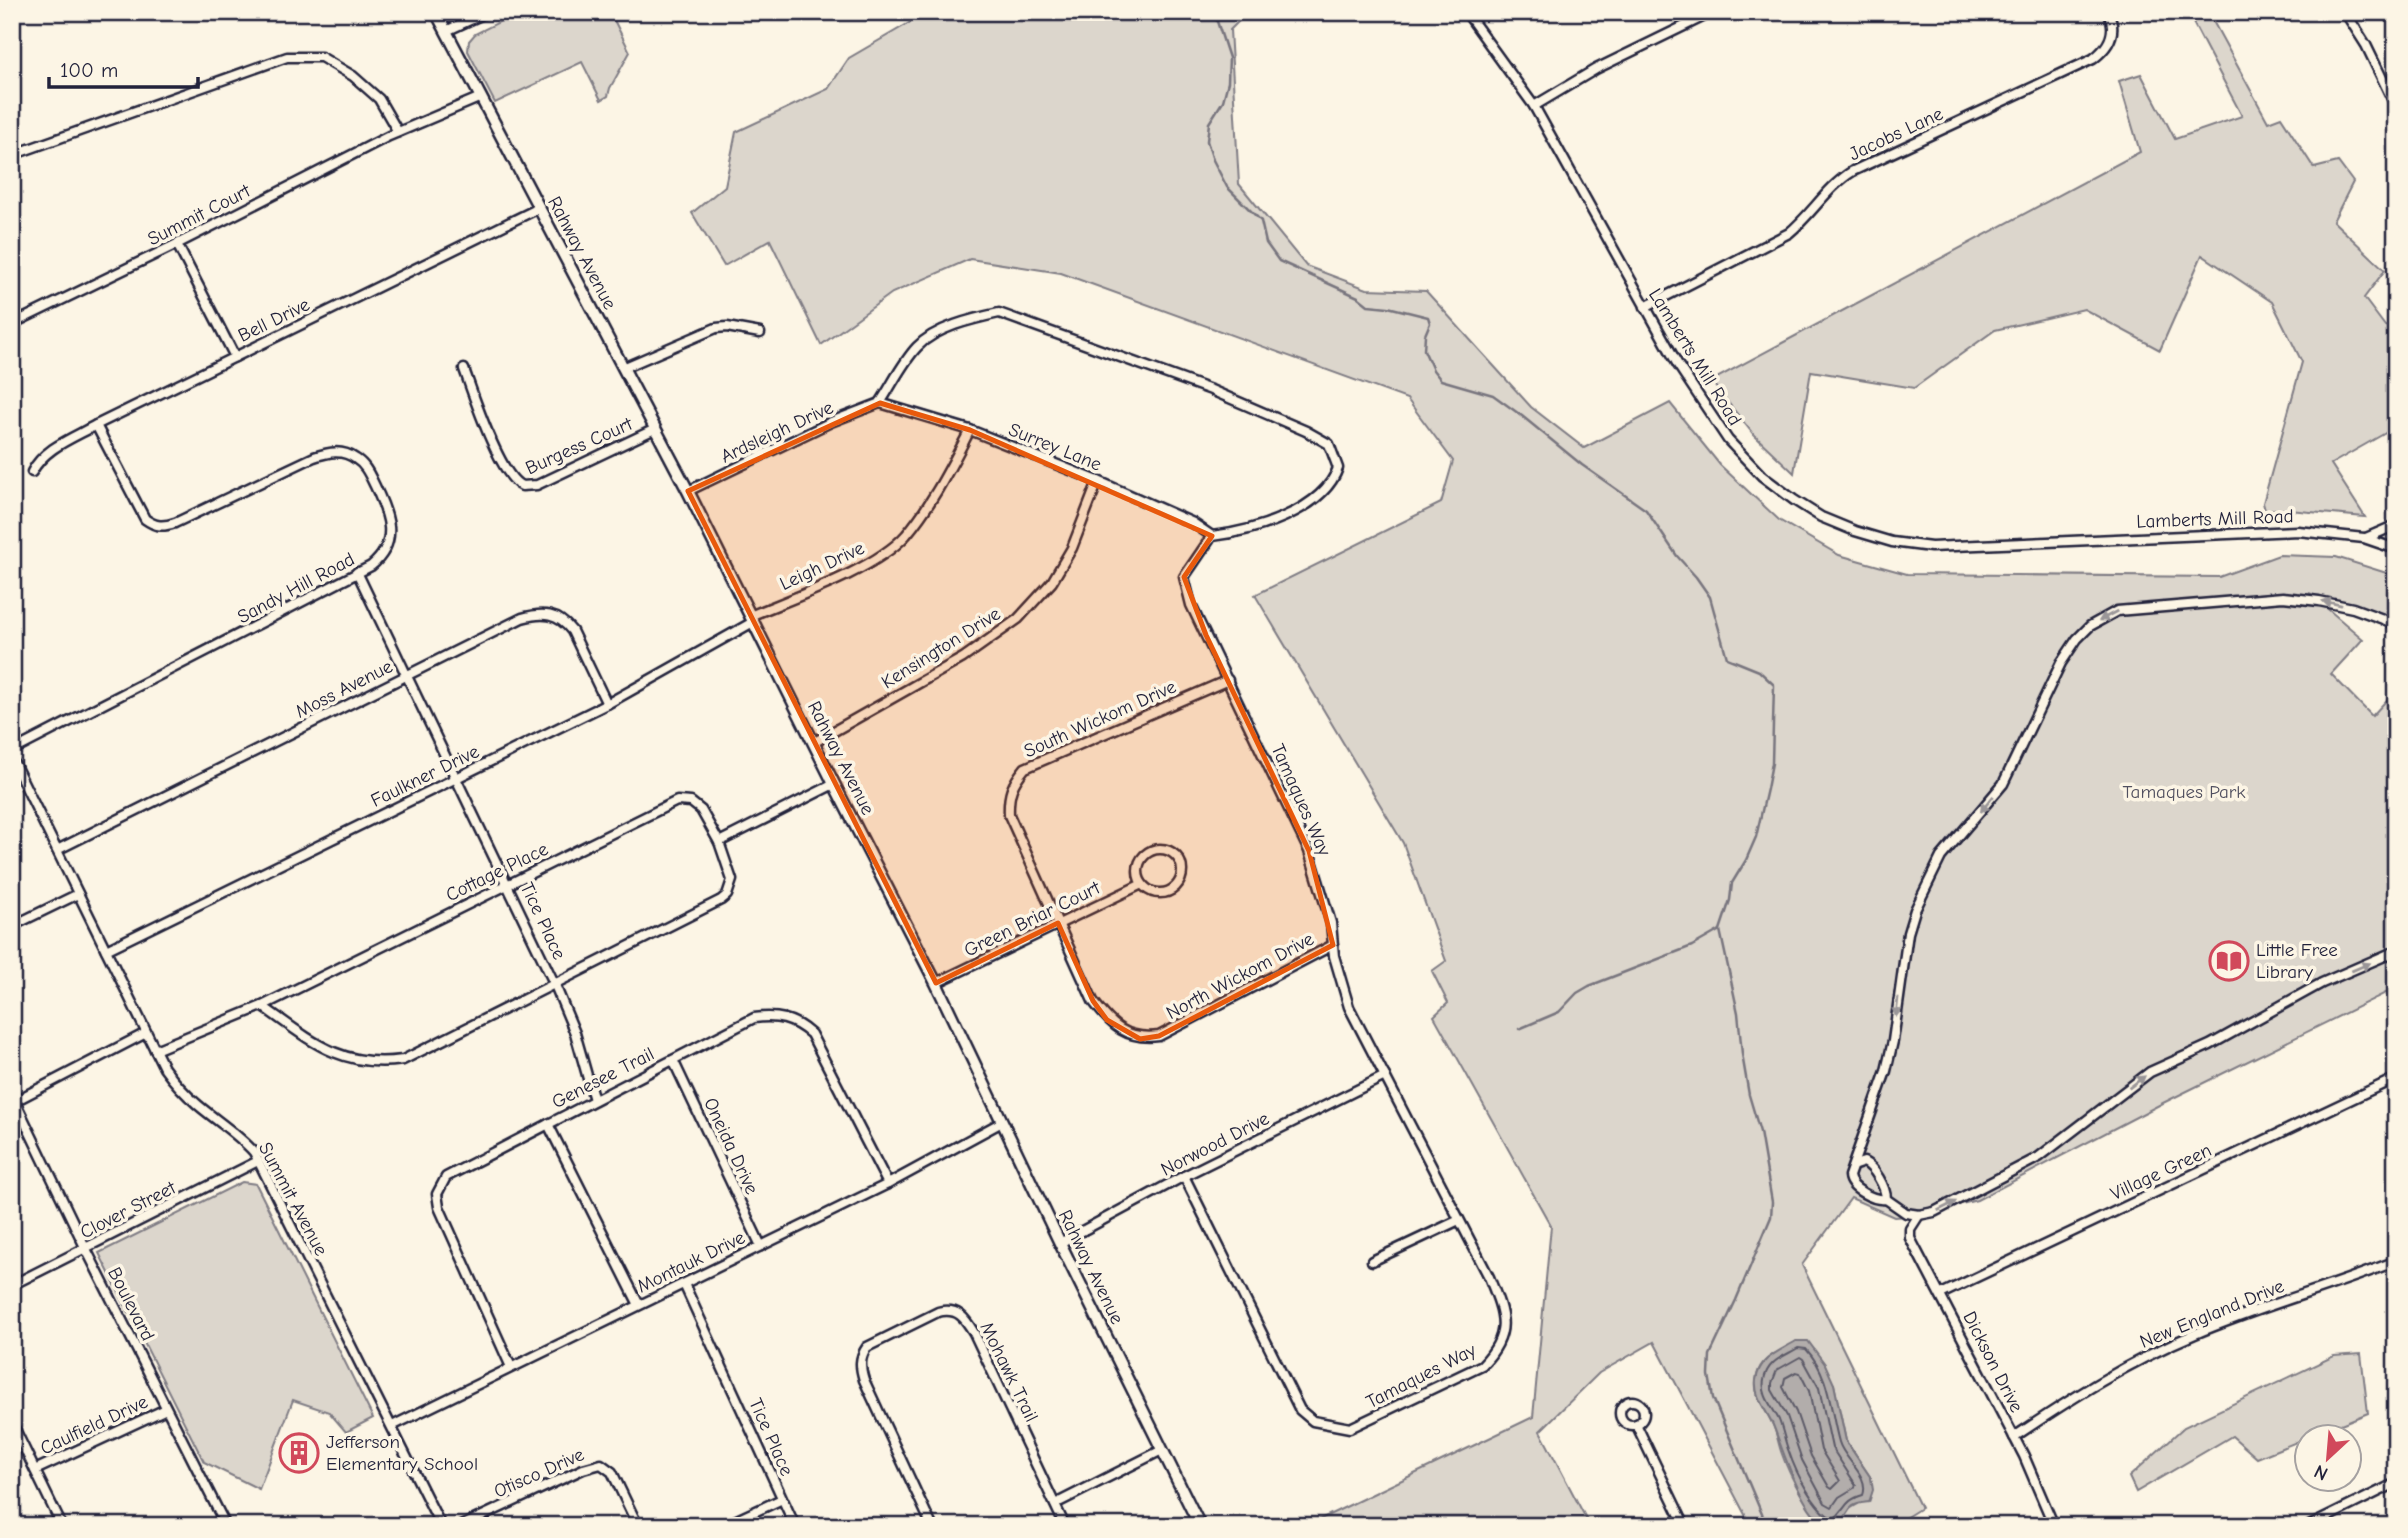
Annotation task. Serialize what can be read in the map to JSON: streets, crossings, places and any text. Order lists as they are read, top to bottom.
{
  "streets": {
    "street": [
      "Jacobs Lane",
      "Summit Court",
      "Rahway Avenue",
      "Bell Drive",
      "Lamberts Mill Road",
      "Ardsleigh Drive",
      "Burgess Court",
      "Surrey Lane",
      "Leigh Drive",
      "Sandy Hill Road",
      "Kensington Drive",
      "Moss Avenue",
      "South Wickom Drive",
      "Faulkner Drive",
      "Tamaques Way",
      "Cottage Place",
      "Green Briar Court",
      "Tice Place",
      "North Wickom Drive",
      "Genesee Trail",
      "Norwood Drive",
      "Oneida Drive",
      "Village Green",
      "Summit Avenue",
      "Clover Street",
      "Montauk Drive",
      "Boulevard",
      "New England Drive",
      "Dickson Drive",
      "Mohawk Trail",
      "Caulfield Drive",
      "Otisco Drive"
    ]
  },
  "crossings": [
    ["Jacobs Lane", "Lamberts Mill Road"],
    ["Summit Court", "Rahway Avenue"],
    ["Rahway Avenue", "Bell Drive"],
    ["Rahway Avenue", "Ardsleigh Drive"],
    ["Rahway Avenue", "Burgess Court"],
    ["Rahway Avenue", "Leigh Drive"],
    ["Rahway Avenue", "Kensington Drive"],
    ["Rahway Avenue", "Faulkner Drive"],
    ["Rahway Avenue", "Green Briar Court"],
    ["Rahway Avenue", "Norwood Drive"],
    ["Rahway Avenue", "Montauk Drive"],
    ["Bell Drive", "Sandy Hill Road"],
    ["Ardsleigh Drive", "Surrey Lane"],
    ["Surrey Lane", "Leigh Drive"],
    ["Surrey Lane", "Kensington Drive"],
    ["Surrey Lane", "Tamaques Way"],
    ["Leigh Drive", "Faulkner Drive"],
    ["Sandy Hill Road", "Tice Place"],
    ["Moss Avenue", "Faulkner Drive"],
    ["Moss Avenue", "Tice Place"],
    ["Moss Avenue", "Summit Avenue"],
    ["South Wickom Drive", "Tamaques Way"],
    ["South Wickom Drive", "Green Briar Court"],
    ["South Wickom Drive", "North Wickom Drive"],
    ["Faulkner Drive", "Tice Place"],
    ["Faulkner Drive", "Summit Avenue"],
    ["Tamaques Way", "North Wickom Drive"],
    ["Tamaques Way", "Norwood Drive"],
    ["Cottage Place", "Tice Place"],
    ["Cottage Place", "Summit Avenue"],
    ["Green Briar Court", "North Wickom Drive"],
    ["Tice Place", "Genesee Trail"],
    ["Tice Place", "Montauk Drive"],
    ["Genesee Trail", "Oneida Drive"],
    ["Genesee Trail", "Montauk Drive"],
    ["Oneida Drive", "Montauk Drive"],
    ["Village Green", "Dickson Drive"],
    ["Summit Avenue", "Clover Street"],
    ["Summit Avenue", "Montauk Drive"],
    ["Clover Street", "Boulevard"],
    ["Boulevard", "Caulfield Drive"],
    ["New England Drive", "Dickson Drive"]
  ],
  "parks": ["Tamaques Park"],
  "places": {
    "library": ["Little Free Library"],
    "building": ["Jefferson Elementary School"]
  },
  "scale_bar": "100 m",
  "north": "bottom left"
}
